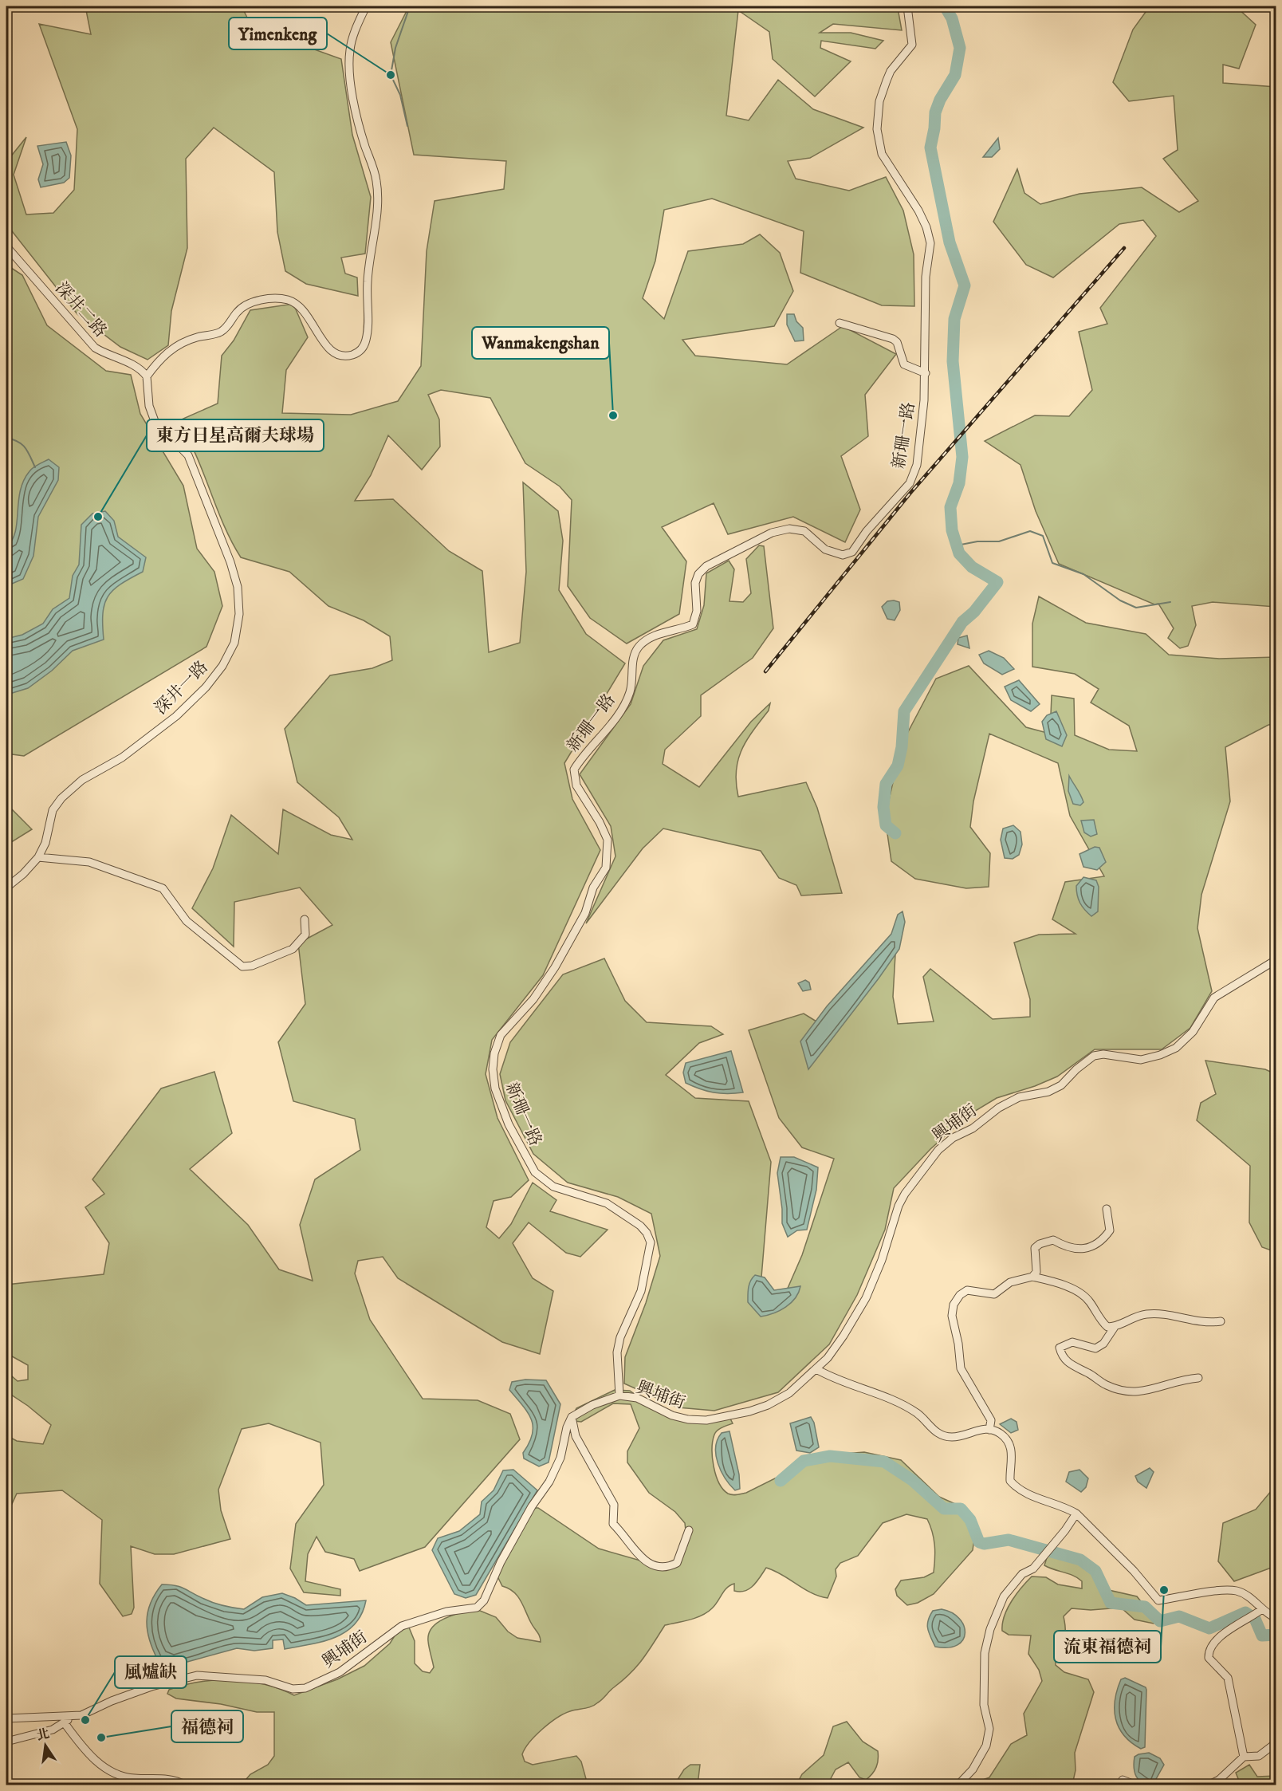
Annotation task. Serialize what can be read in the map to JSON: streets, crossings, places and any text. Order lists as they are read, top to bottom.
{
  "streets": {
    "street": [
      "深井二路",
      "新珊一路",
      "深井一路",
      "興埔街"
    ]
  },
  "crossings": [
    ["深井二路", "深井一路"],
    ["新珊一路", "興埔街"]
  ],
  "places": [
    "Yimenkeng",
    "Wanmakengshan",
    "東方日星高爾夫球場",
    "流東福德祠",
    "風爐缺",
    "福德祠"
  ],
  "north": "top"
}
